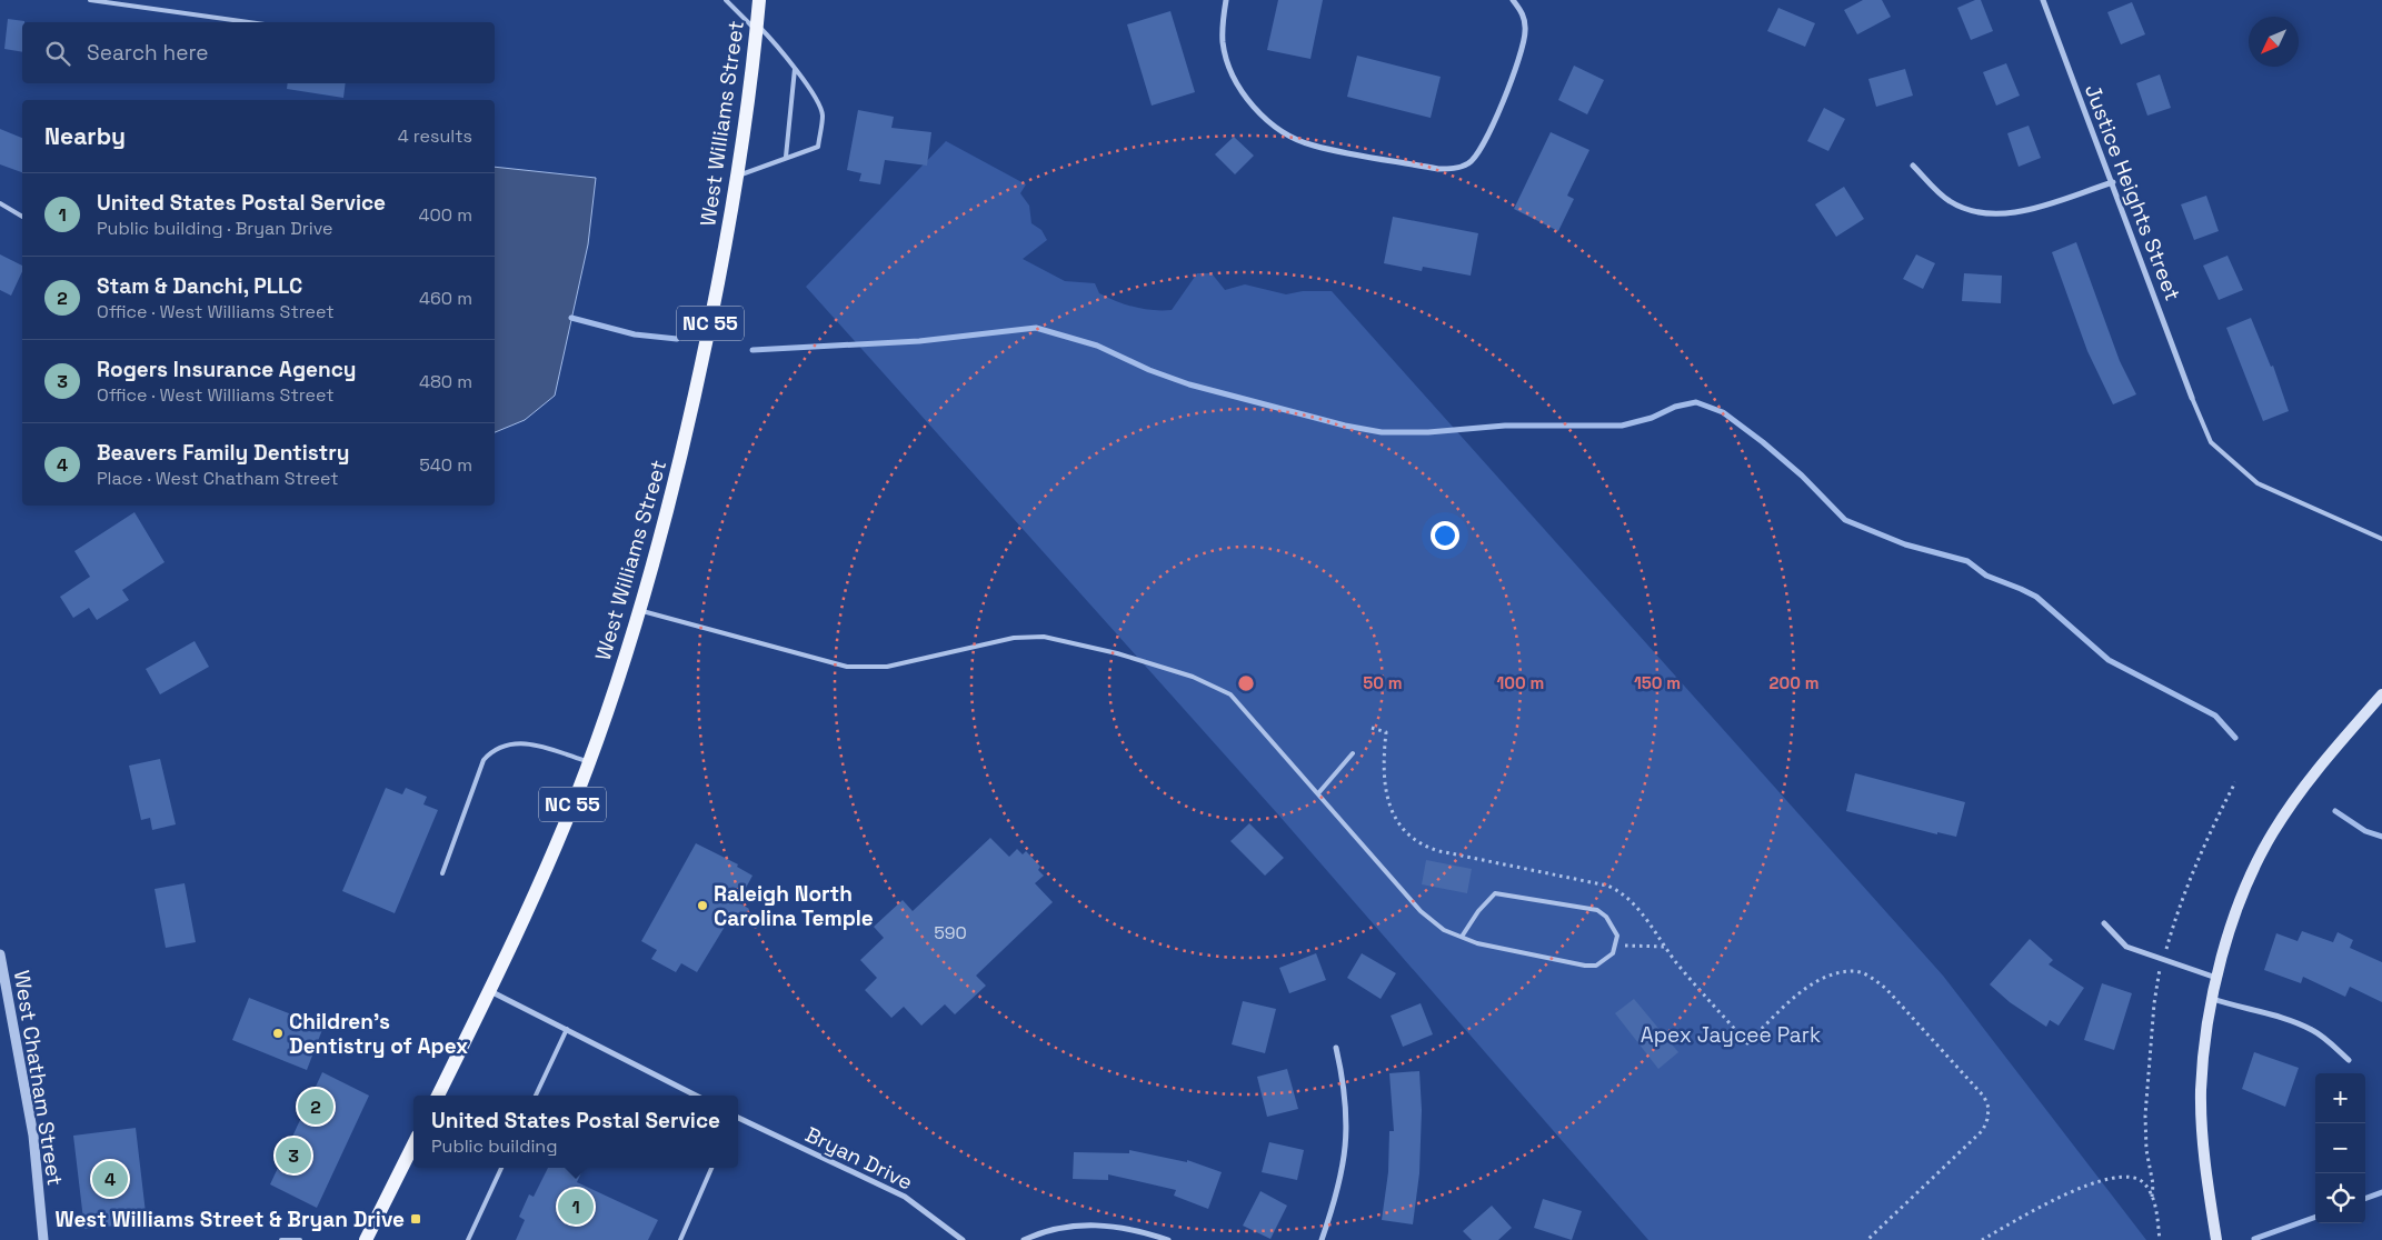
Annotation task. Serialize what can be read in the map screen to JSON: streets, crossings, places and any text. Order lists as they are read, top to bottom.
{
  "streets": {
    "main road": ["West Williams Street", "NC 55"],
    "street": ["Justice Heights Street", "West Chatham Street", "Bryan Drive"]
  },
  "parks": ["Apex Jaycee Park"],
  "places": {
    "other": ["Raleigh North Carolina Temple", "Children's Dentistry of Apex"],
    "transit": ["West Williams Street & Bryan Drive"]
  },
  "house_numbers": ["590"],
  "north": "bottom left",
  "page": {
    "search": "Search here",
    "heading": ["Nearby", "4 results"],
    "list": [
      {
        "mark": "1",
        "name": "United States Postal Service",
        "note": "Public building · Bryan Drive",
        "value": "400 m"
      },
      {
        "mark": "2",
        "name": "Stam & Danchi, PLLC",
        "note": "Office · West Williams Street",
        "value": "460 m"
      },
      {
        "mark": "3",
        "name": "Rogers Insurance Agency",
        "note": "Office · West Williams Street",
        "value": "480 m"
      },
      {
        "mark": "4",
        "name": "Beavers Family Dentistry",
        "note": "Place · West Chatham Street",
        "value": "540 m"
      }
    ],
    "map_buttons": ["+", "−"],
    "pins": [
      "2",
      "3",
      "4",
      "1"
    ],
    "popup": ["United States Postal Service", "Public building"]
  },
  "rings": [
    "50 m",
    "100 m",
    "150 m",
    "200 m"
  ]
}
